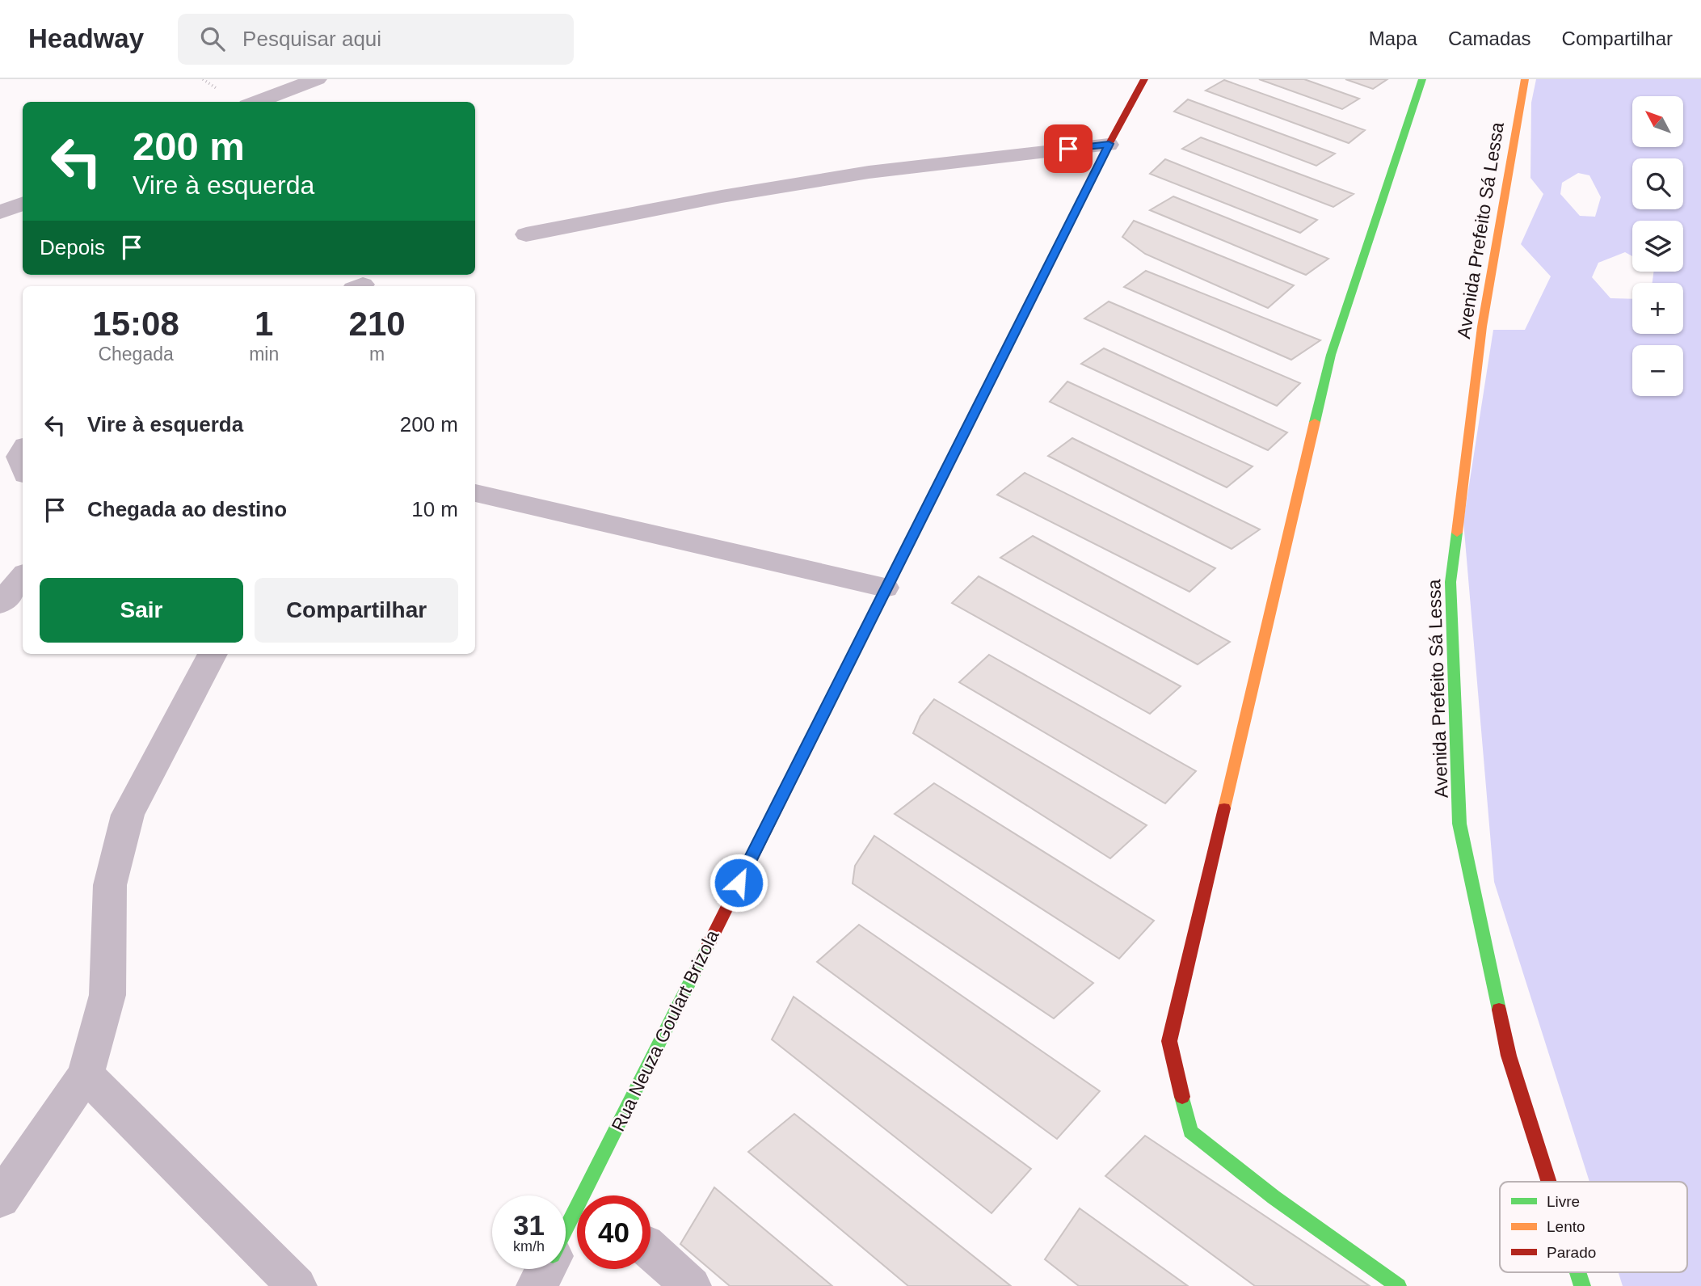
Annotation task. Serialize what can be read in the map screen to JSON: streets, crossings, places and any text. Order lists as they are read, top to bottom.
{
  "streets": {
    "street": ["Avenida Prefeito Sá Lessa", "Rua Neuza Goulart Brizola"]
  },
  "legend": ["Livre", "Lento", "Parado"],
  "north": "top left",
  "page": {
    "header": "Headway",
    "search": "Pesquisar aqui",
    "nav": ["Mapa", "Camadas", "Compartilhar"],
    "map_buttons": ["+", "−"],
    "turn": ["200 m", "Vire à esquerda"],
    "then": "Depois",
    "eta": [
      "15:08",
      "Chegada",
      "1",
      "min",
      "210",
      "m"
    ],
    "list": [
      {
        "name": "Vire à esquerda",
        "value": "200 m"
      },
      {
        "name": "Chegada ao destino",
        "value": "10 m"
      }
    ],
    "buttons": ["Sair", "Compartilhar"],
    "speed": "31 km/h",
    "limit": "40"
  }
}
